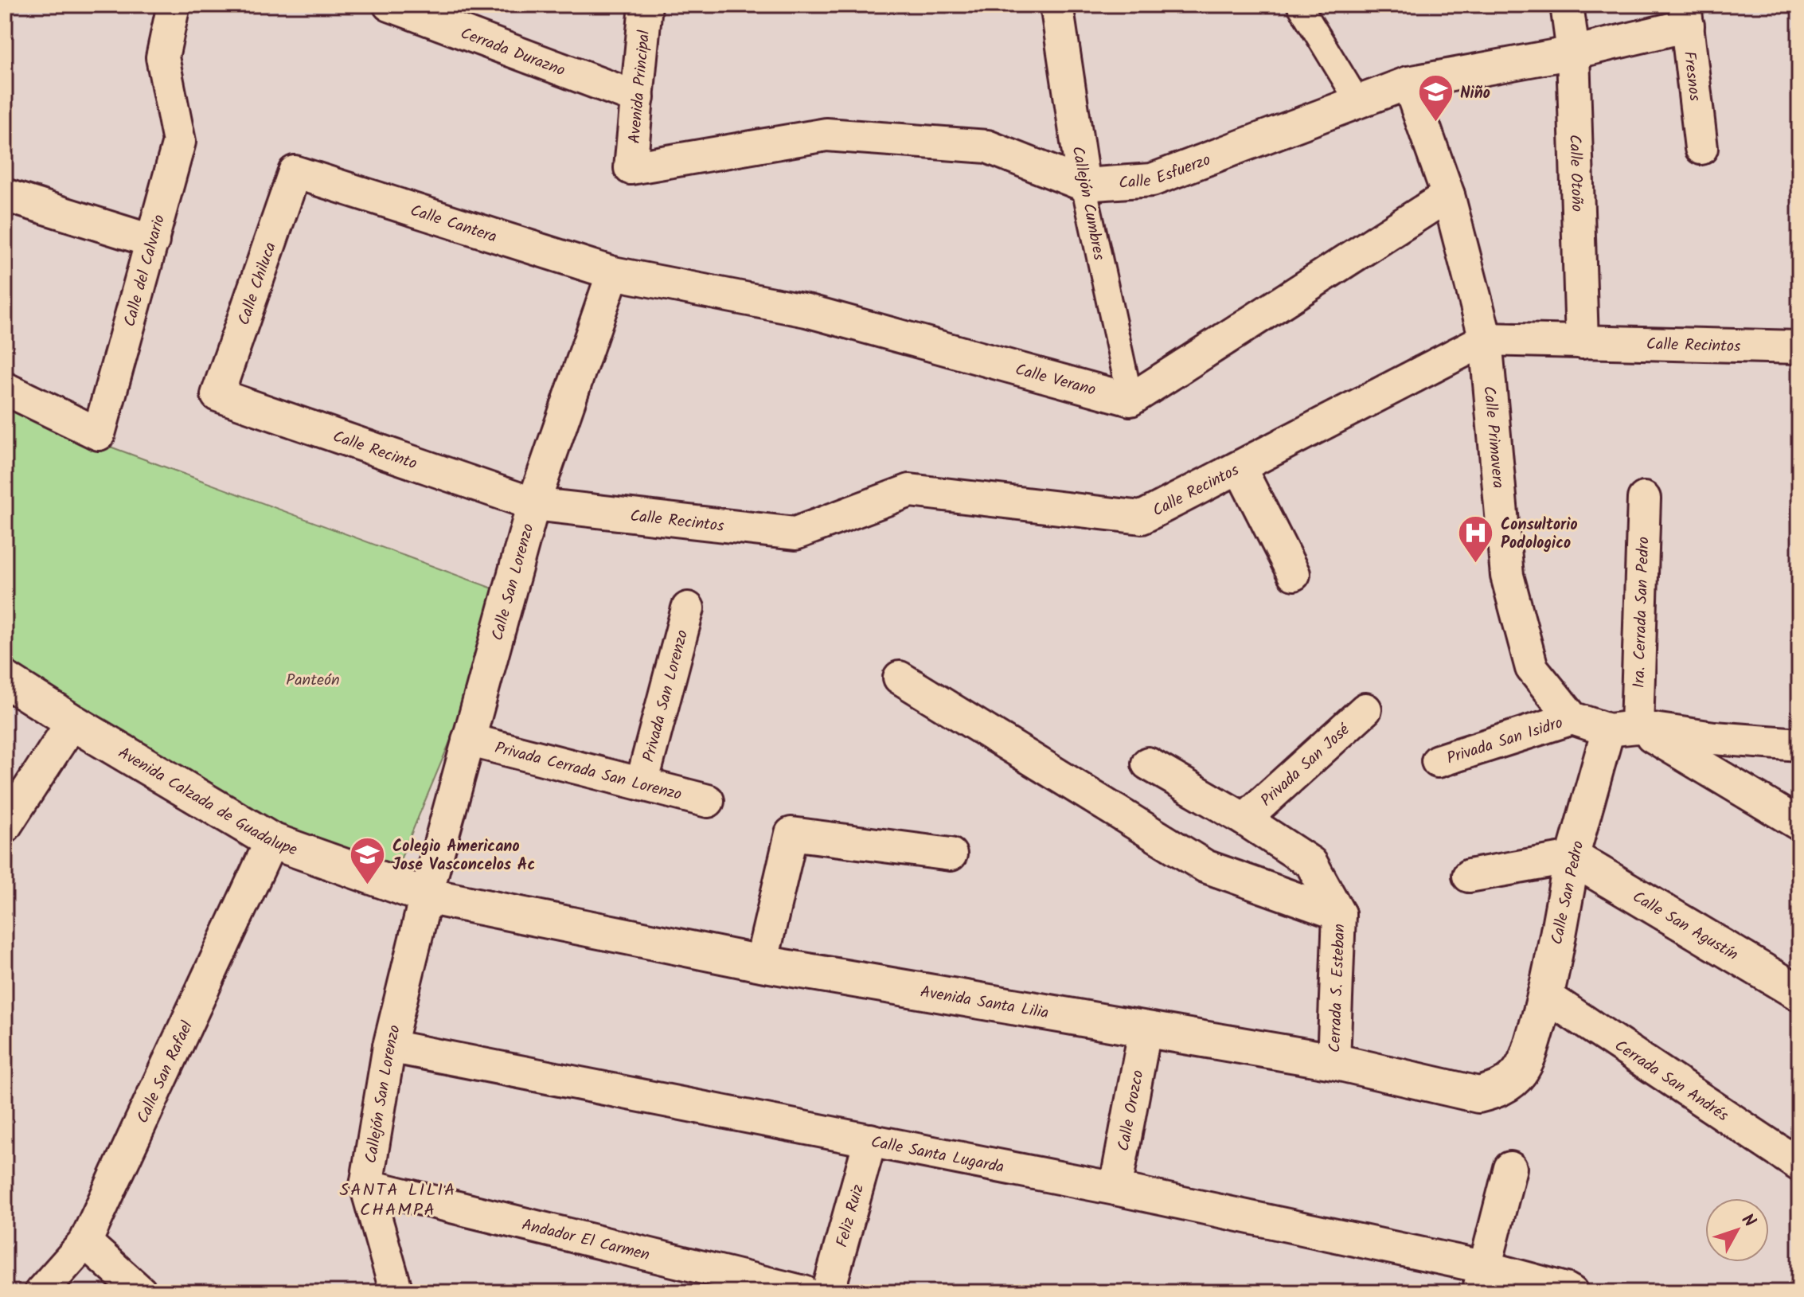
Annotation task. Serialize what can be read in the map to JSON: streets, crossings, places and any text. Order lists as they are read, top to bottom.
{
  "streets": {
    "street": [
      "Cerrada Durazno",
      "Fresnos",
      "Avenida Principal",
      "Calle Esfuerzo",
      "Calle Otoño",
      "Callejón Cumbres",
      "Calle Cantera",
      "Calle del Calvario",
      "Calle Chiluca",
      "Calle Recintos",
      "Calle Verano",
      "Calle Primavera",
      "Calle Recinto",
      "Calle San Lorenzo",
      "1ra. Cerrada San Pedro",
      "Privada San Lorenzo",
      "Privada San Isidro",
      "Privada San José",
      "Privada Cerrada San Lorenzo",
      "Avenida Calzada de Guadalupe",
      "Calle San Pedro",
      "Calle San Agustín",
      "Cerrada S. Esteban",
      "Avenida Santa Lilia",
      "Calle San Rafael",
      "Cerrada San Andrés",
      "Callejón San Lorenzo",
      "Calle Orozco",
      "Calle Santa Lugarda",
      "Feliz Ruiz",
      "Andador El Carmen"
    ]
  },
  "crossings": [
    ["Cerrada Durazno", "Avenida Principal"],
    ["Fresnos", "Calle Esfuerzo"],
    ["Avenida Principal", "Calle Esfuerzo"],
    ["Calle Esfuerzo", "Calle Otoño"],
    ["Calle Esfuerzo", "Callejón Cumbres"],
    ["Calle Esfuerzo", "Calle Primavera"],
    ["Calle Otoño", "Calle Recintos"],
    ["Callejón Cumbres", "Calle Verano"],
    ["Calle Cantera", "Calle Chiluca"],
    ["Calle Cantera", "Calle Verano"],
    ["Calle Cantera", "Calle San Lorenzo"],
    ["Calle Chiluca", "Calle Recinto"],
    ["Calle Recintos", "Calle Primavera"],
    ["Calle Recintos", "Calle Recinto"],
    ["Calle Recintos", "Calle San Lorenzo"],
    ["Calle Verano", "Calle San Lorenzo"],
    ["Calle Primavera", "Privada San Isidro"],
    ["Calle Recinto", "Calle San Lorenzo"],
    ["Calle San Lorenzo", "Privada Cerrada San Lorenzo"],
    ["Calle San Lorenzo", "Avenida Calzada de Guadalupe"],
    ["Calle San Lorenzo", "Avenida Santa Lilia"],
    ["Calle San Lorenzo", "Callejón San Lorenzo"],
    ["1ra. Cerrada San Pedro", "Calle San Pedro"],
    ["Privada San Lorenzo", "Privada Cerrada San Lorenzo"],
    ["Privada San José", "Cerrada S. Esteban"],
    ["Avenida Calzada de Guadalupe", "Avenida Santa Lilia"],
    ["Avenida Calzada de Guadalupe", "Calle San Rafael"],
    ["Avenida Calzada de Guadalupe", "Callejón San Lorenzo"],
    ["Calle San Pedro", "Calle San Agustín"],
    ["Calle San Pedro", "Avenida Santa Lilia"],
    ["Calle San Pedro", "Cerrada San Andrés"],
    ["Cerrada S. Esteban", "Avenida Santa Lilia"],
    ["Avenida Santa Lilia", "Callejón San Lorenzo"],
    ["Avenida Santa Lilia", "Calle Orozco"],
    ["Callejón San Lorenzo", "Calle Santa Lugarda"],
    ["Callejón San Lorenzo", "Andador El Carmen"],
    ["Calle Orozco", "Calle Santa Lugarda"],
    ["Calle Santa Lugarda", "Feliz Ruiz"]
  ],
  "districts": ["SANTA LILIA CHAMPA"],
  "parks": ["Panteón"],
  "places": {
    "school or university": ["Niño", "Colegio Americano Jose Vasconcelos Ac"],
    "hospital": ["Consultorio Podologico"]
  },
  "north": "top right"
}
